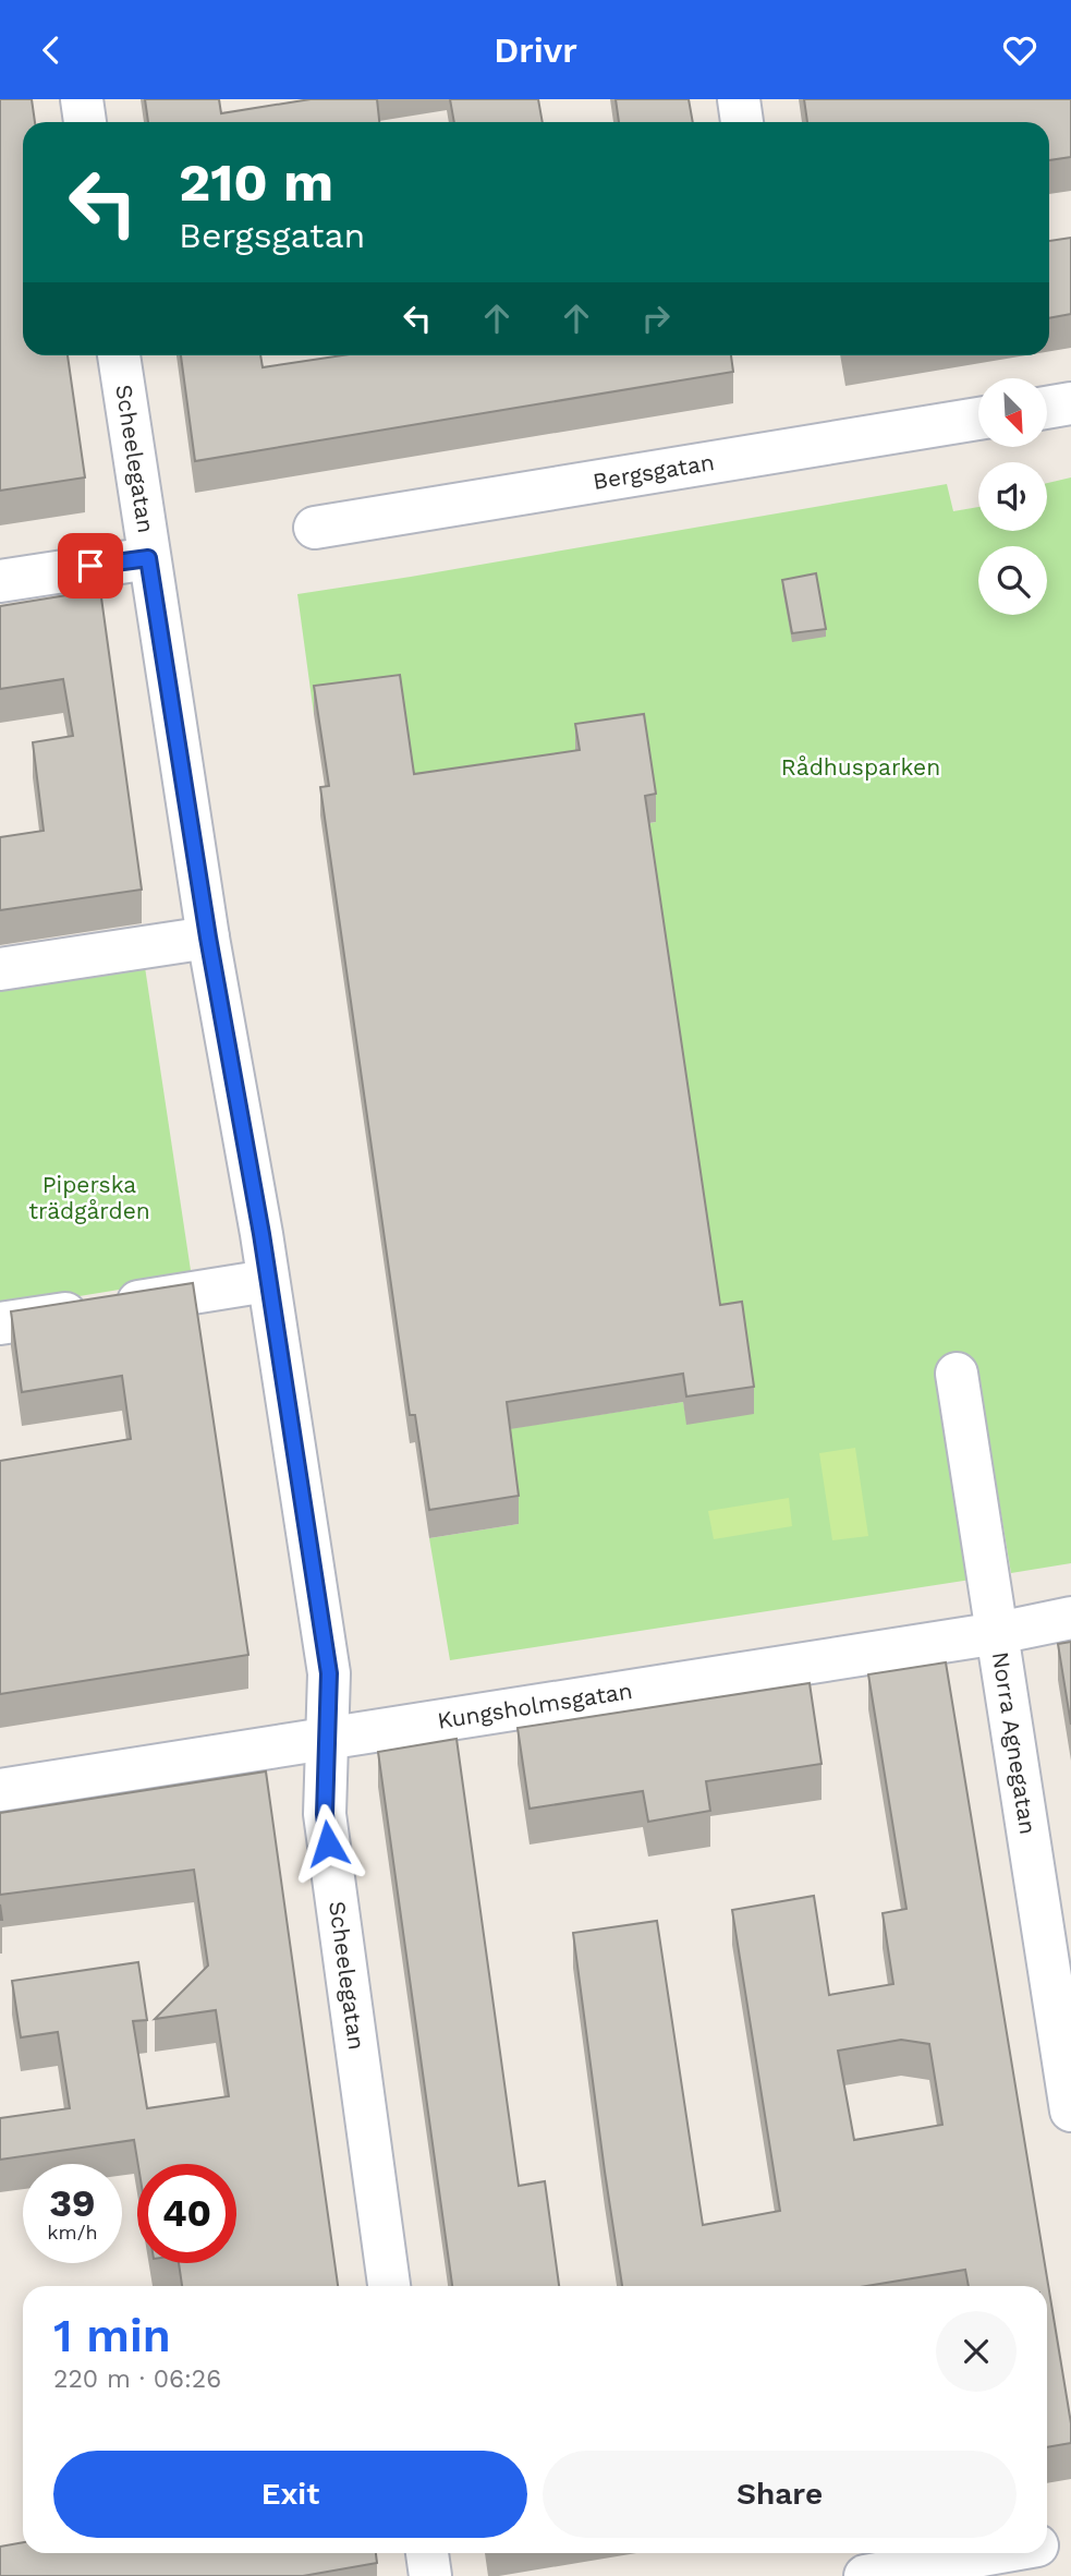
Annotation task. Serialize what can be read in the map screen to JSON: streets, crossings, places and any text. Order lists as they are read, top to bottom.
{
  "streets": {
    "street": [
      "Scheelegatan",
      "Bergsgatan",
      "Kungsholmsgatan",
      "Norra Agnegatan"
    ]
  },
  "crossings": [
    ["Scheelegatan", "Kungsholmsgatan"],
    ["Kungsholmsgatan", "Norra Agnegatan"]
  ],
  "parks": ["Rådhusparken", "Piperska trädgården"],
  "north": "bottom right",
  "page": {
    "header": "Drivr",
    "turn": ["210 m", "Bergsgatan"],
    "speed": "39 km/h",
    "limit": "40",
    "heading": ["1 min", "220 m · 06:26"],
    "buttons": ["Exit", "Share"]
  }
}
